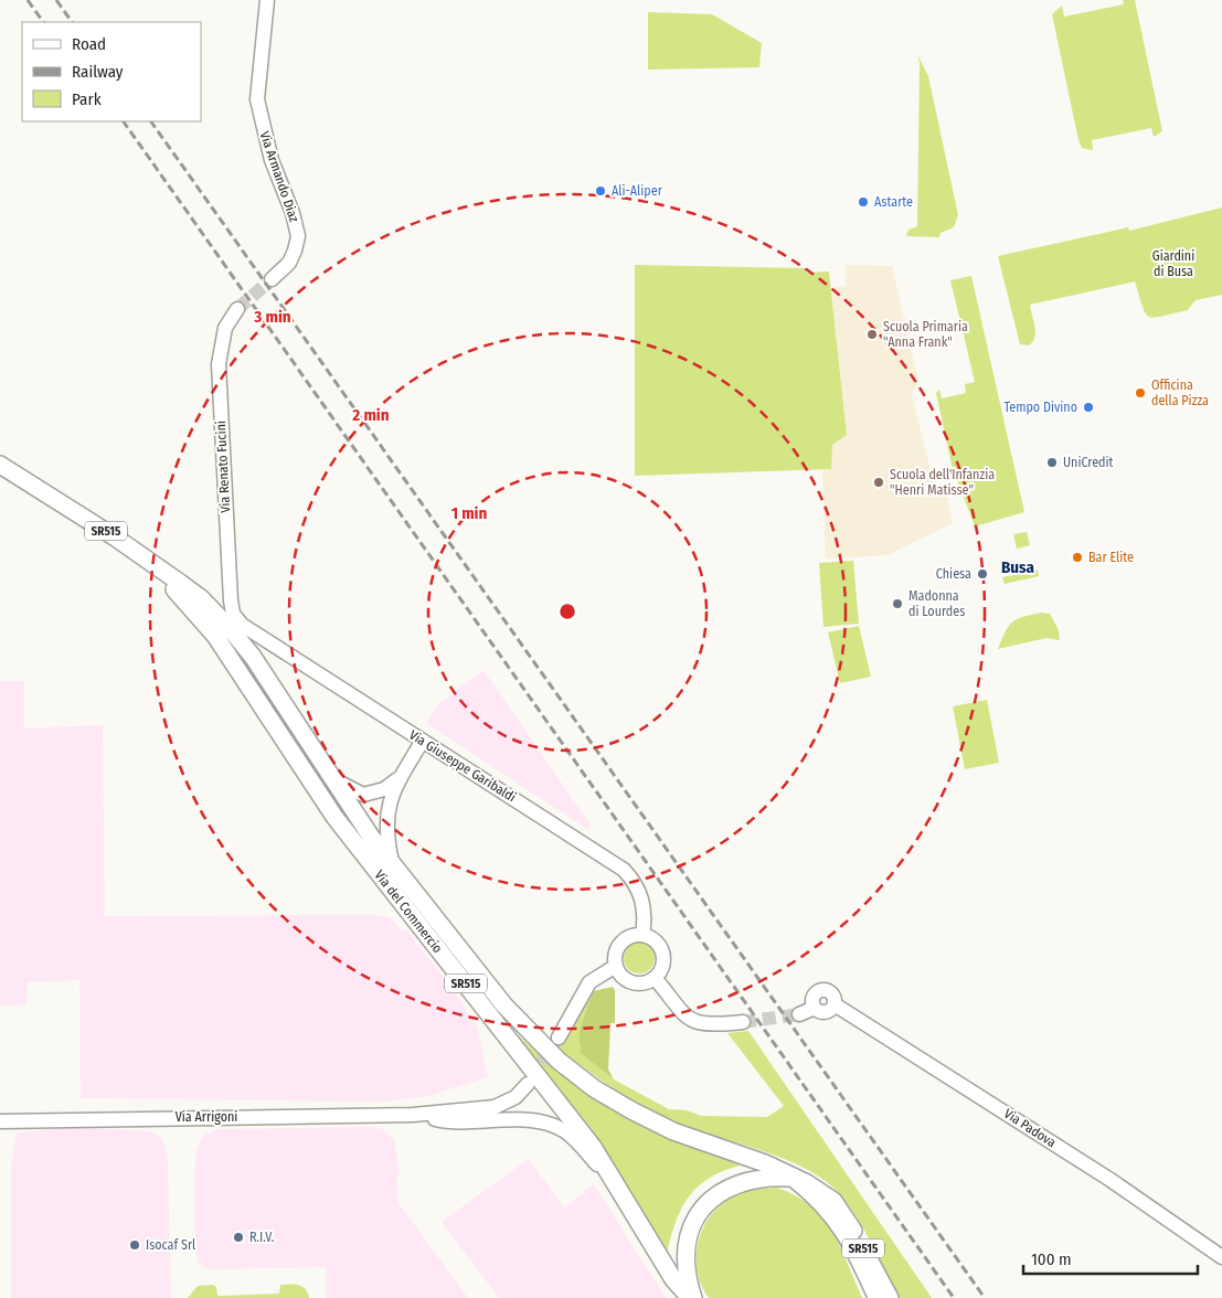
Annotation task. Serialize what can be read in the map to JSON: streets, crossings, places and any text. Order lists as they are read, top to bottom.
{
  "streets": {
    "highway": ["Via del Commercio"],
    "main road": ["SR515"],
    "street": [
      "Via Armando Diaz",
      "Via Renato Fucini",
      "Via Giuseppe Garibaldi",
      "Via Arrigoni",
      "Via Padova"
    ]
  },
  "crossings": [
    ["Via Renato Fucini", "Via Giuseppe Garibaldi"],
    ["SR515", "Via del Commercio"],
    ["Via del Commercio", "Via Arrigoni"]
  ],
  "districts": ["Busa"],
  "parks": ["Giardini di Busa"],
  "places": [
    "Alì-Aliper",
    "Astarte",
    "Scuola Primaria \"Anna Frank\"",
    "Officina della Pizza",
    "Tempo Divino",
    "UniCredit",
    "Scuola dell'Infanzia \"Henri Matisse\"",
    "Bar Elite",
    "Chiesa",
    "Madonna di Lourdes",
    "R.I.V.",
    "Isocaf Srl"
  ],
  "legend": ["Road", "Railway", "Park"],
  "scale_bar": "100 m",
  "rings": ["3 min", "2 min", "1 min"]
}
